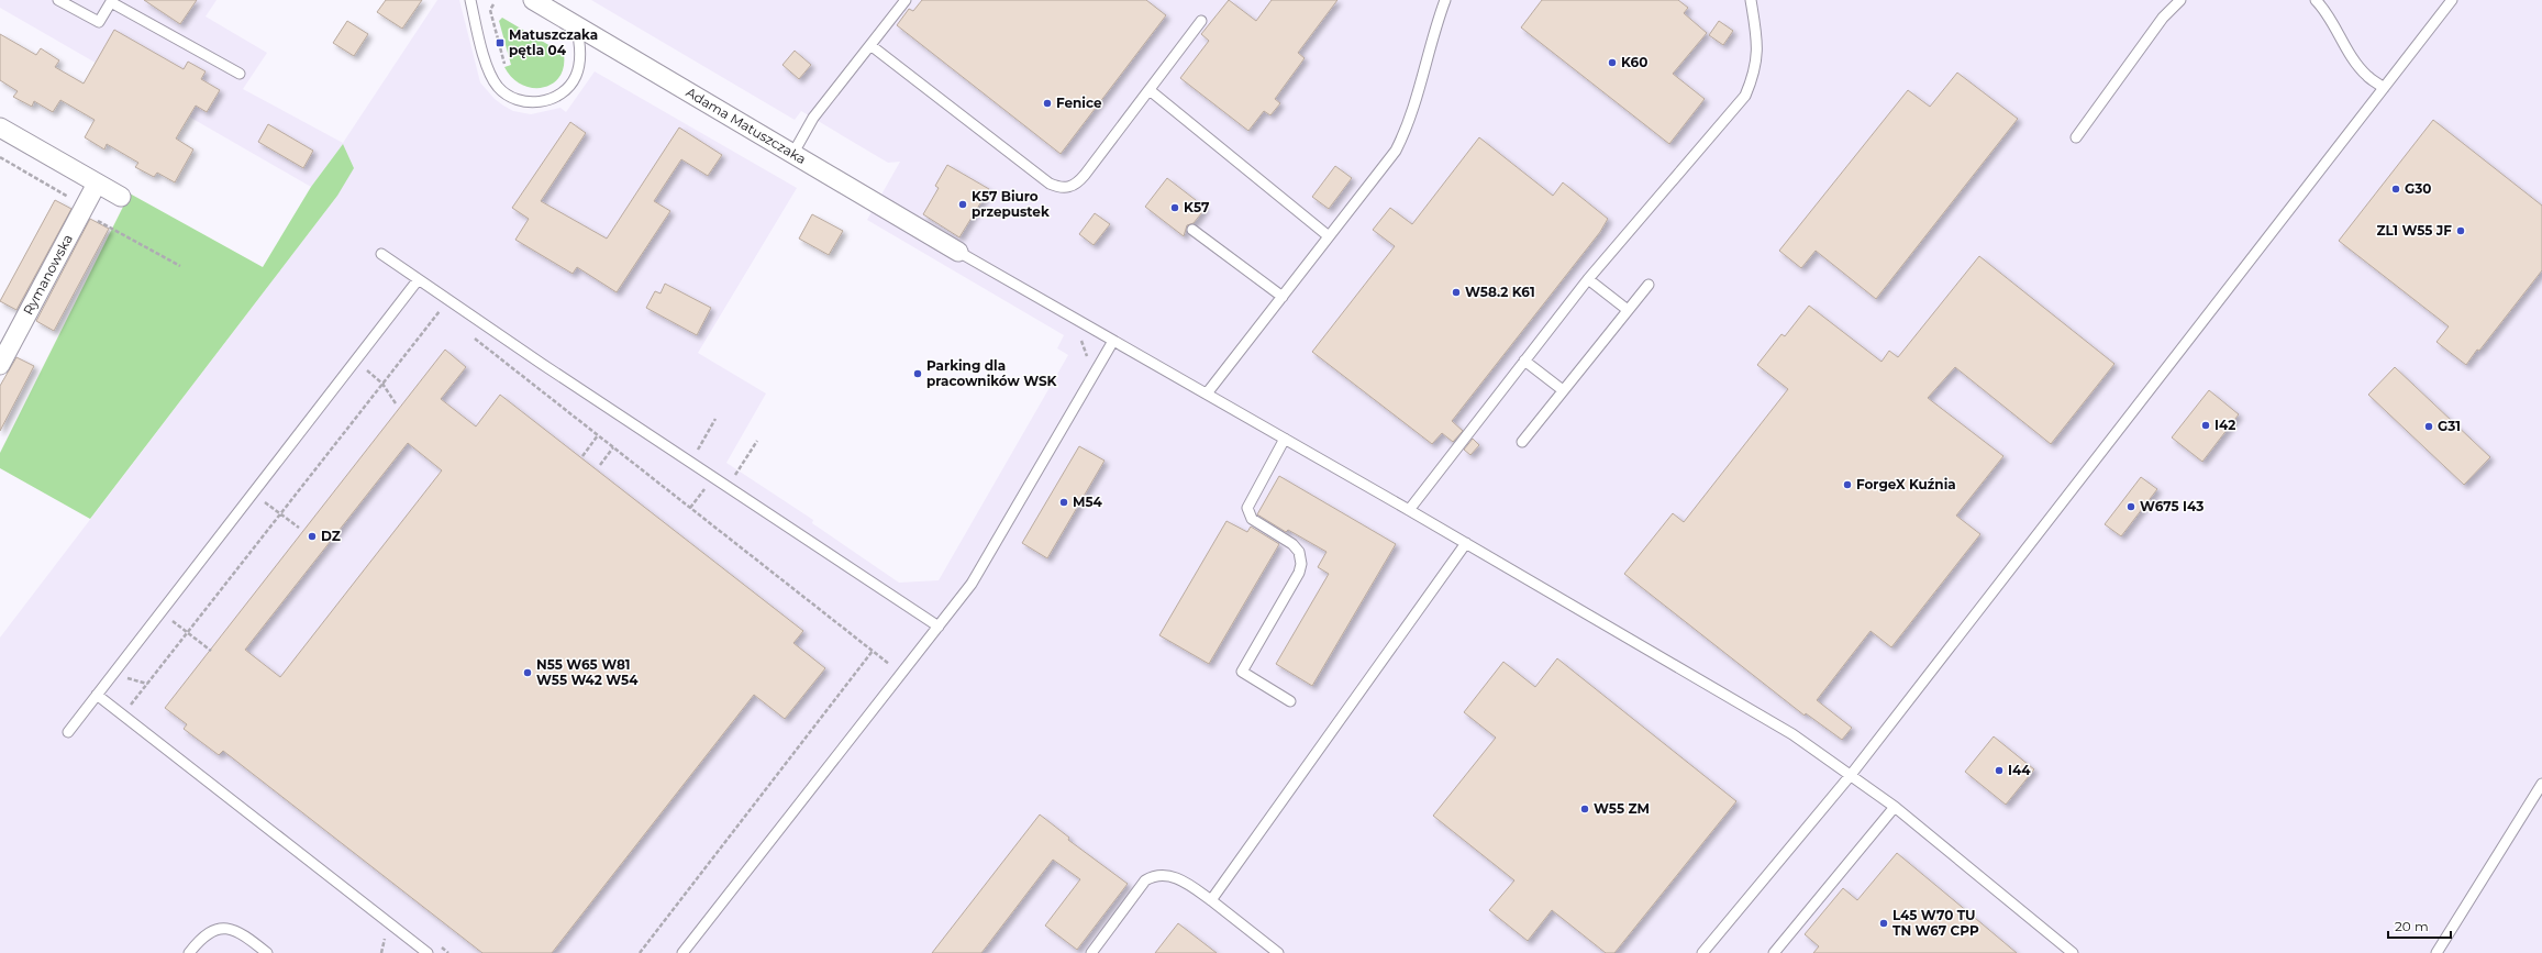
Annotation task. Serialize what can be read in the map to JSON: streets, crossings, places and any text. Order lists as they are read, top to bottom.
{
  "streets": {
    "street": ["Adama Matuszczaka", "Rymanowska"]
  },
  "places": {
    "transit": ["Matuszczaka pętla 04"],
    "other": [
      "K60",
      "Fenice",
      "G30",
      "K57 Biuro przepustek",
      "K57",
      "ZL1 W55 JF",
      "W58.2 K61",
      "Parking dla pracowników WSK",
      "I42",
      "G31",
      "ForgeX Kuźnia",
      "M54",
      "W675 I43",
      "DZ",
      "N55 W65 W81 W55 W42 W54",
      "I44",
      "W55 ZM",
      "L45 W70 TU TN W67 CPP"
    ]
  },
  "scale_bar": "20 m"
}
